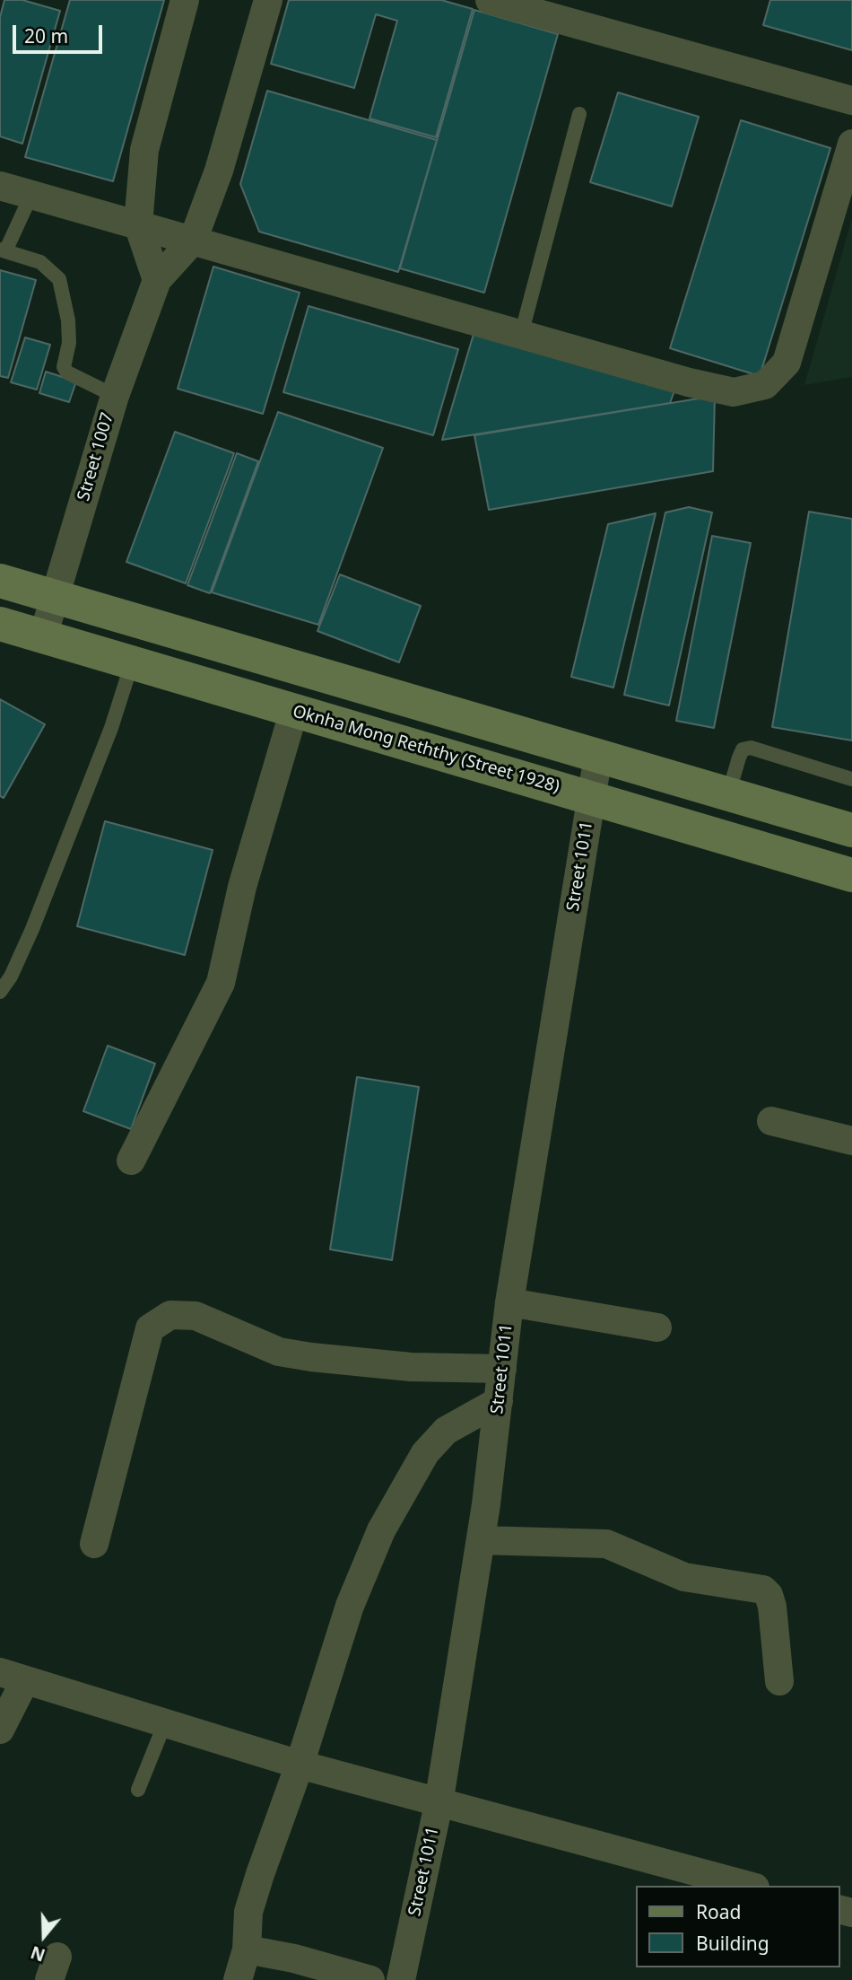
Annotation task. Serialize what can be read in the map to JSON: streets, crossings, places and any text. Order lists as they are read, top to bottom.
{
  "streets": {
    "main road": ["Oknha Mong Reththy (Street 1928)"],
    "street": ["Street 1007", "Street 1011"]
  },
  "crossings": [
    ["Street 1007", "Oknha Mong Reththy (Street 1928)"],
    ["Oknha Mong Reththy (Street 1928)", "Street 1011"]
  ],
  "legend": ["Road", "Building"],
  "scale_bar": "20 m",
  "north": "bottom"
}
